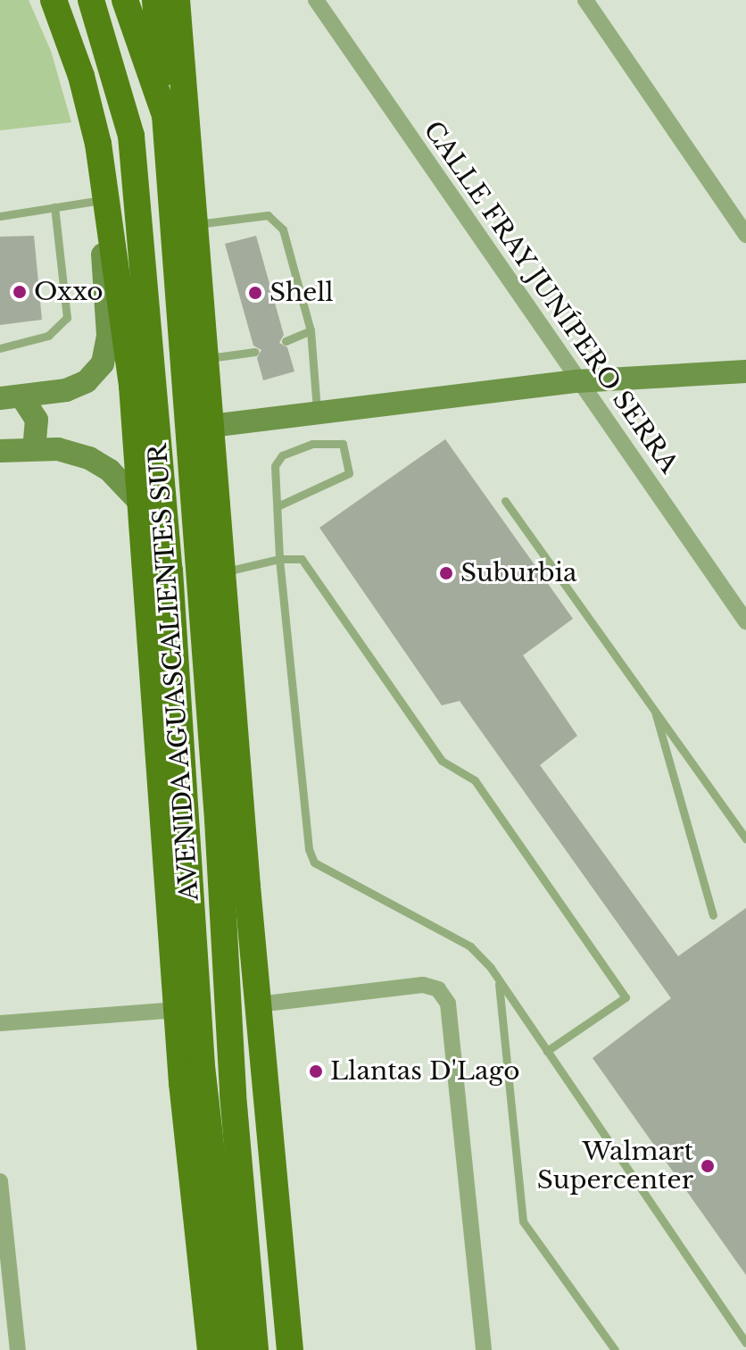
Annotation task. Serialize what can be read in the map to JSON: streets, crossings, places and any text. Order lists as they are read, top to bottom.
{
  "streets": {
    "main road": ["AVENIDA AGUASCALIENTES SUR"],
    "street": ["CALLE FRAY JUNÍPERO SERRA"]
  },
  "places": [
    "Oxxo",
    "Shell",
    "Suburbia",
    "Llantas D'Lago",
    "Walmart Supercenter"
  ]
}
